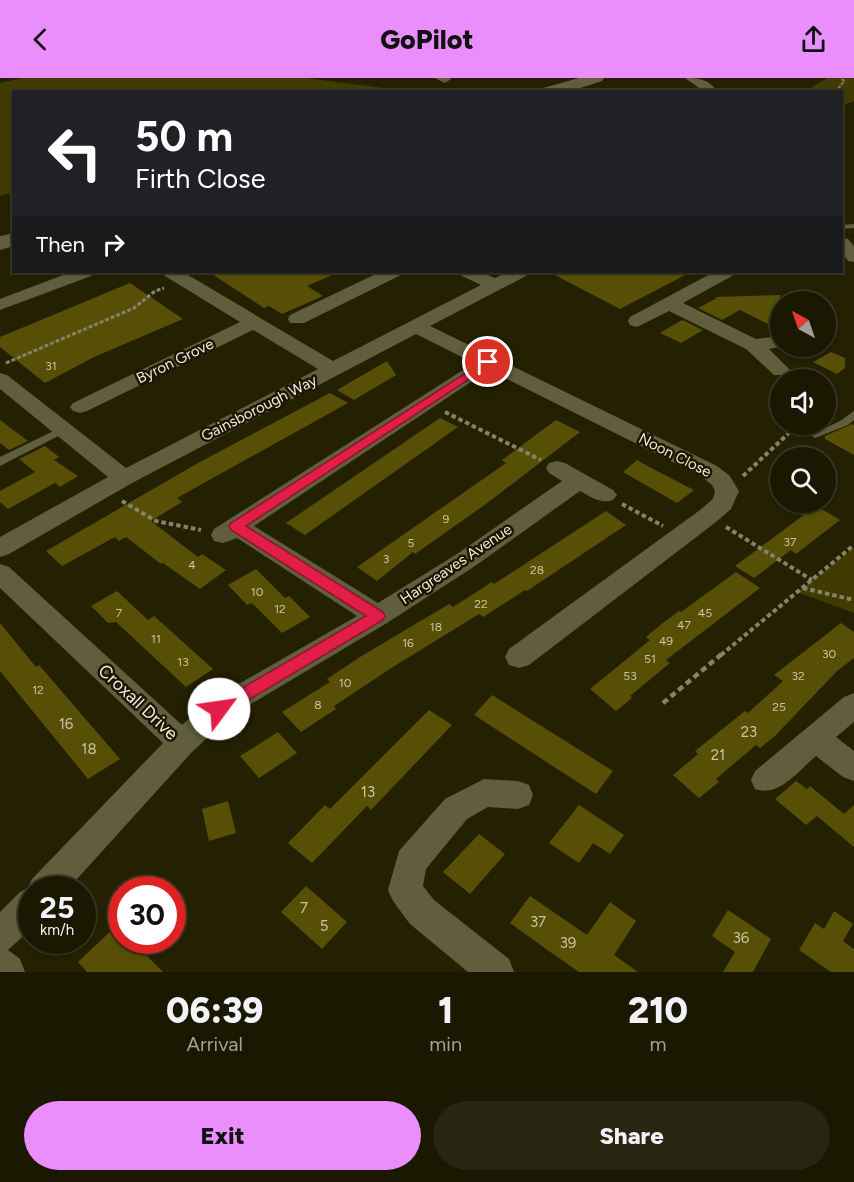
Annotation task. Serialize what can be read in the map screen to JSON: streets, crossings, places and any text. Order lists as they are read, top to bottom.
{
  "streets": {
    "street": [
      "Byron Grove",
      "Gainsborough Way",
      "Noon Close",
      "Hargreaves Avenue",
      "Croxall Drive"
    ]
  },
  "crossings": [
    ["Gainsborough Way", "Noon Close"],
    ["Hargreaves Avenue", "Croxall Drive"]
  ],
  "house_numbers": [
    "31",
    "9",
    "37",
    "5",
    "3",
    "4",
    "28",
    "10",
    "22",
    "12",
    "7",
    "45",
    "47",
    "18",
    "11",
    "49",
    "16",
    "30",
    "51",
    "13",
    "53",
    "32",
    "10",
    "12",
    "8",
    "25",
    "16",
    "23",
    "18",
    "21",
    "13",
    "7",
    "37",
    "5",
    "36",
    "39"
  ],
  "north": "top left",
  "page": {
    "header": "GoPilot",
    "turn": ["50 m", "Firth Close"],
    "then": "Then",
    "speed": "25 km/h",
    "limit": "30",
    "eta": [
      "06:39",
      "Arrival",
      "1",
      "min",
      "210",
      "m"
    ],
    "buttons": ["Exit", "Share"]
  }
}
